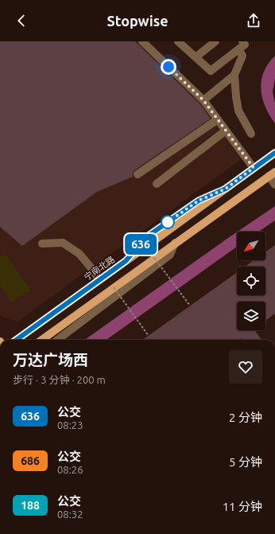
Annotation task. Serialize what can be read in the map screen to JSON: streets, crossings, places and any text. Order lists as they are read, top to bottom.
{
  "streets": {
    "main road": ["宁南北路"]
  },
  "lines": ["bus line 636"],
  "north": "bottom left",
  "page": {
    "header": "Stopwise",
    "on_map": "636",
    "heading": ["万达广场西", "步行 · 3 分钟 · 200 m"],
    "list": [
      {
        "mark": "636",
        "name": "公交",
        "note": "08:23",
        "value": "2 分钟"
      },
      {
        "mark": "686",
        "name": "公交",
        "note": "08:26",
        "value": "5 分钟"
      },
      {
        "mark": "188",
        "name": "公交",
        "note": "08:32",
        "value": "11 分钟"
      }
    ]
  }
}
